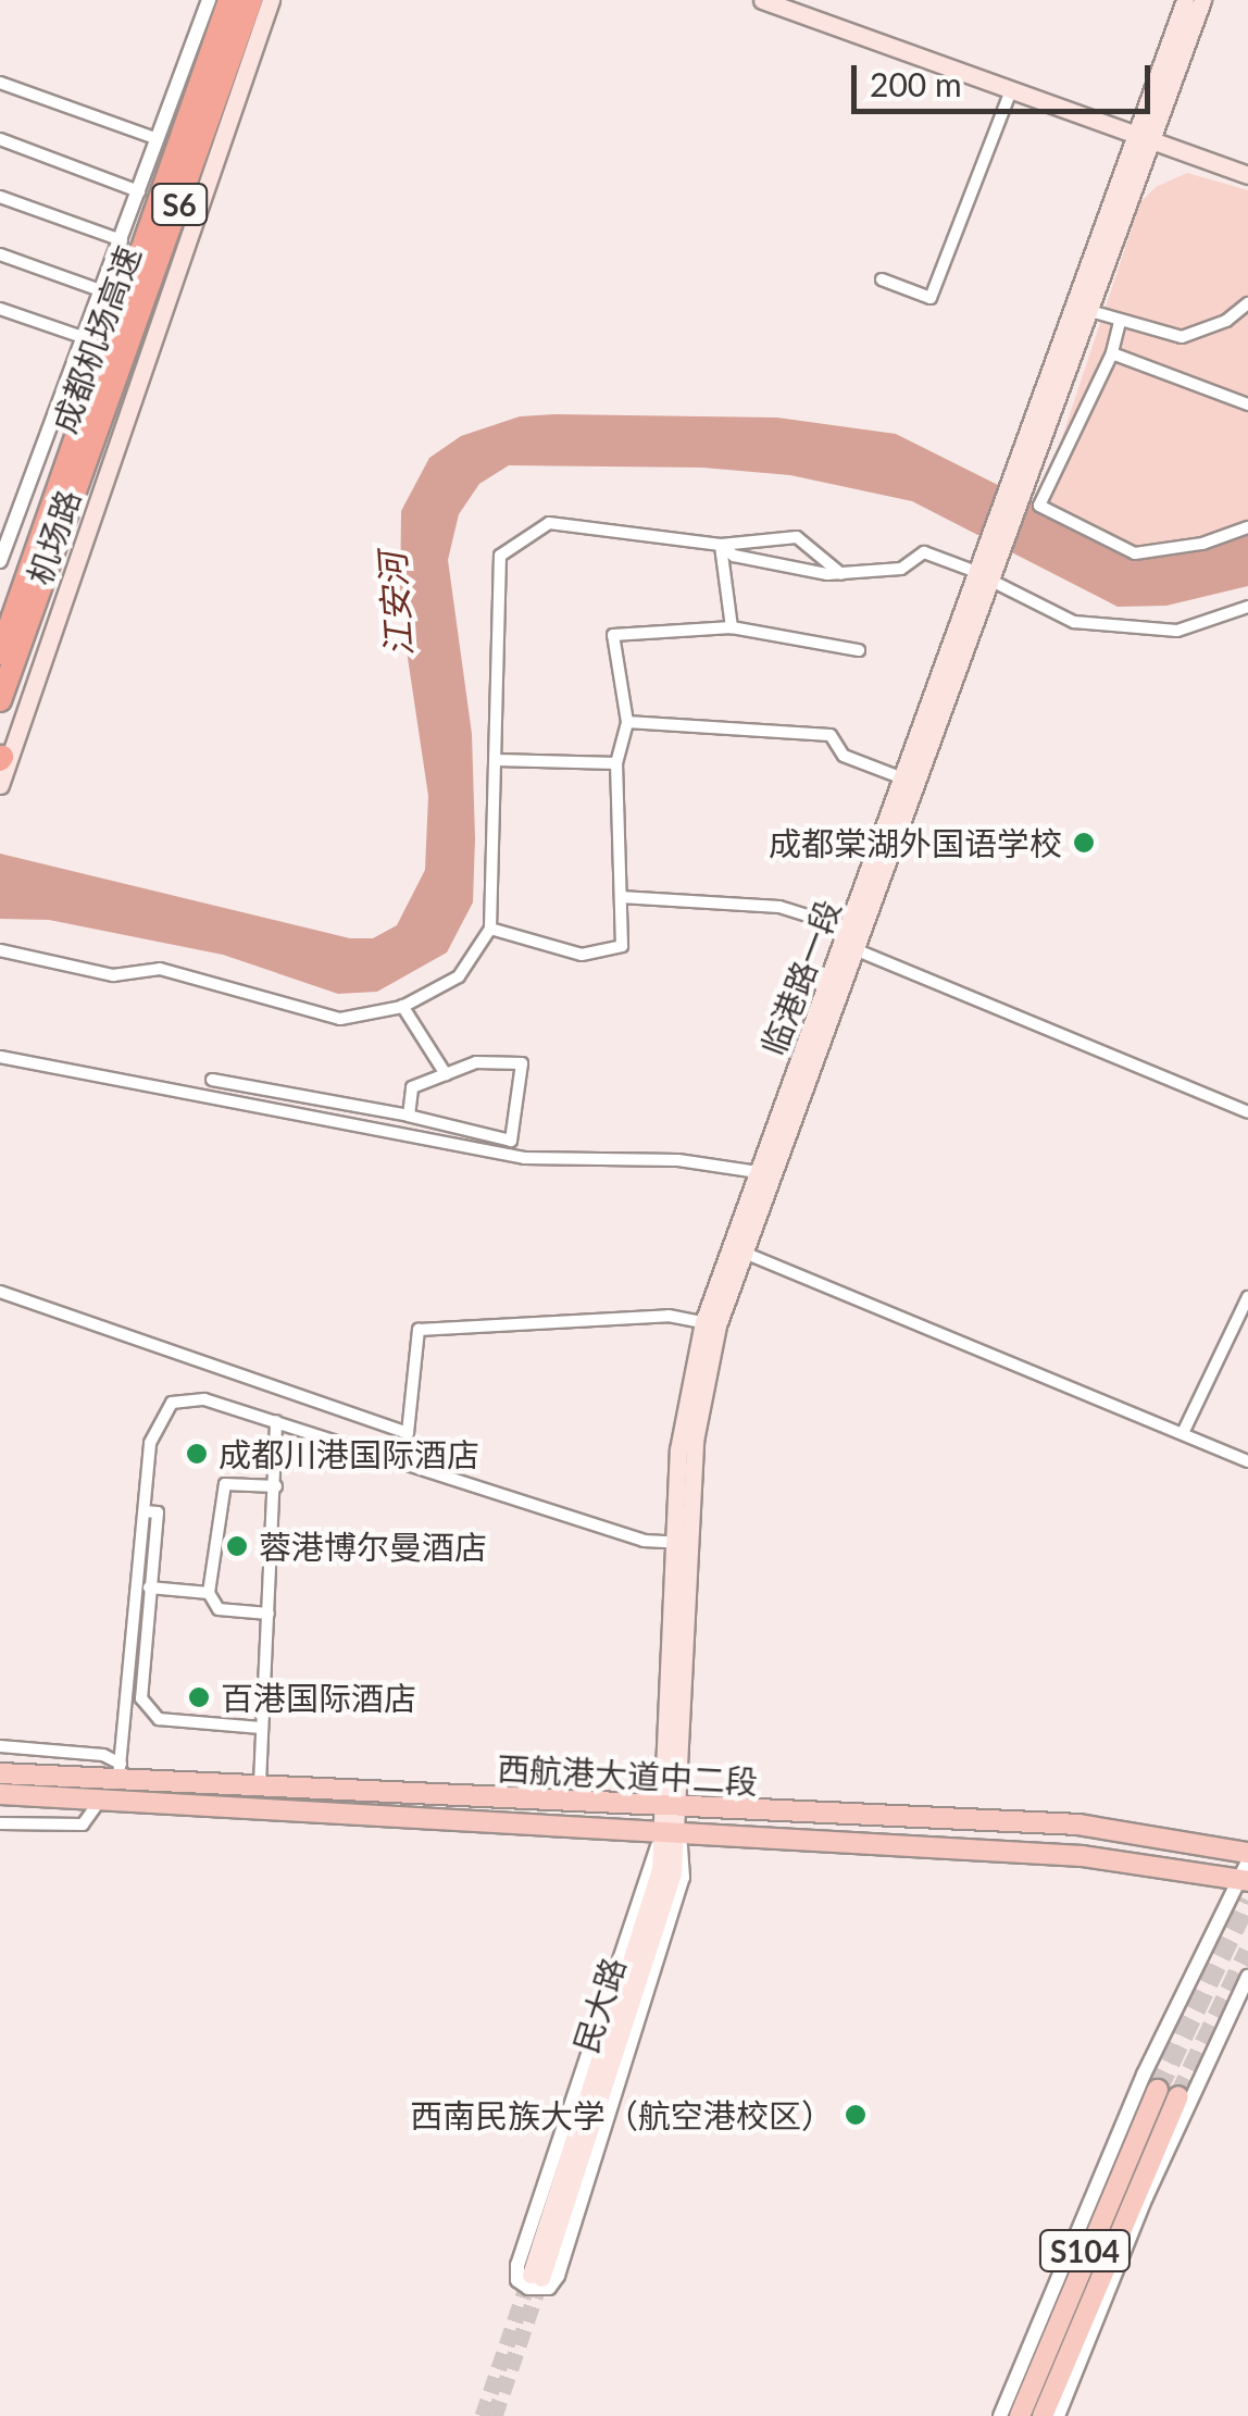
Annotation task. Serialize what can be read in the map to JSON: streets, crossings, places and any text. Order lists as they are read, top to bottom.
{
  "streets": {
    "highway": ["S6", "成都机场高速"],
    "main road": [
      "机场路",
      "临港路一段",
      "西航港大道中二段",
      "民大路",
      "S104"
    ]
  },
  "crossings": [
    ["临港路一段", "西航港大道中二段"],
    ["临港路一段", "民大路"],
    ["西航港大道中二段", "民大路"]
  ],
  "water": ["江安河"],
  "places": [
    "成都棠湖外国语学校",
    "成都川港国际酒店",
    "蓉港博尔曼酒店",
    "百港国际酒店",
    "西南民族大学（航空港校区）"
  ],
  "scale_bar": "200 m"
}
